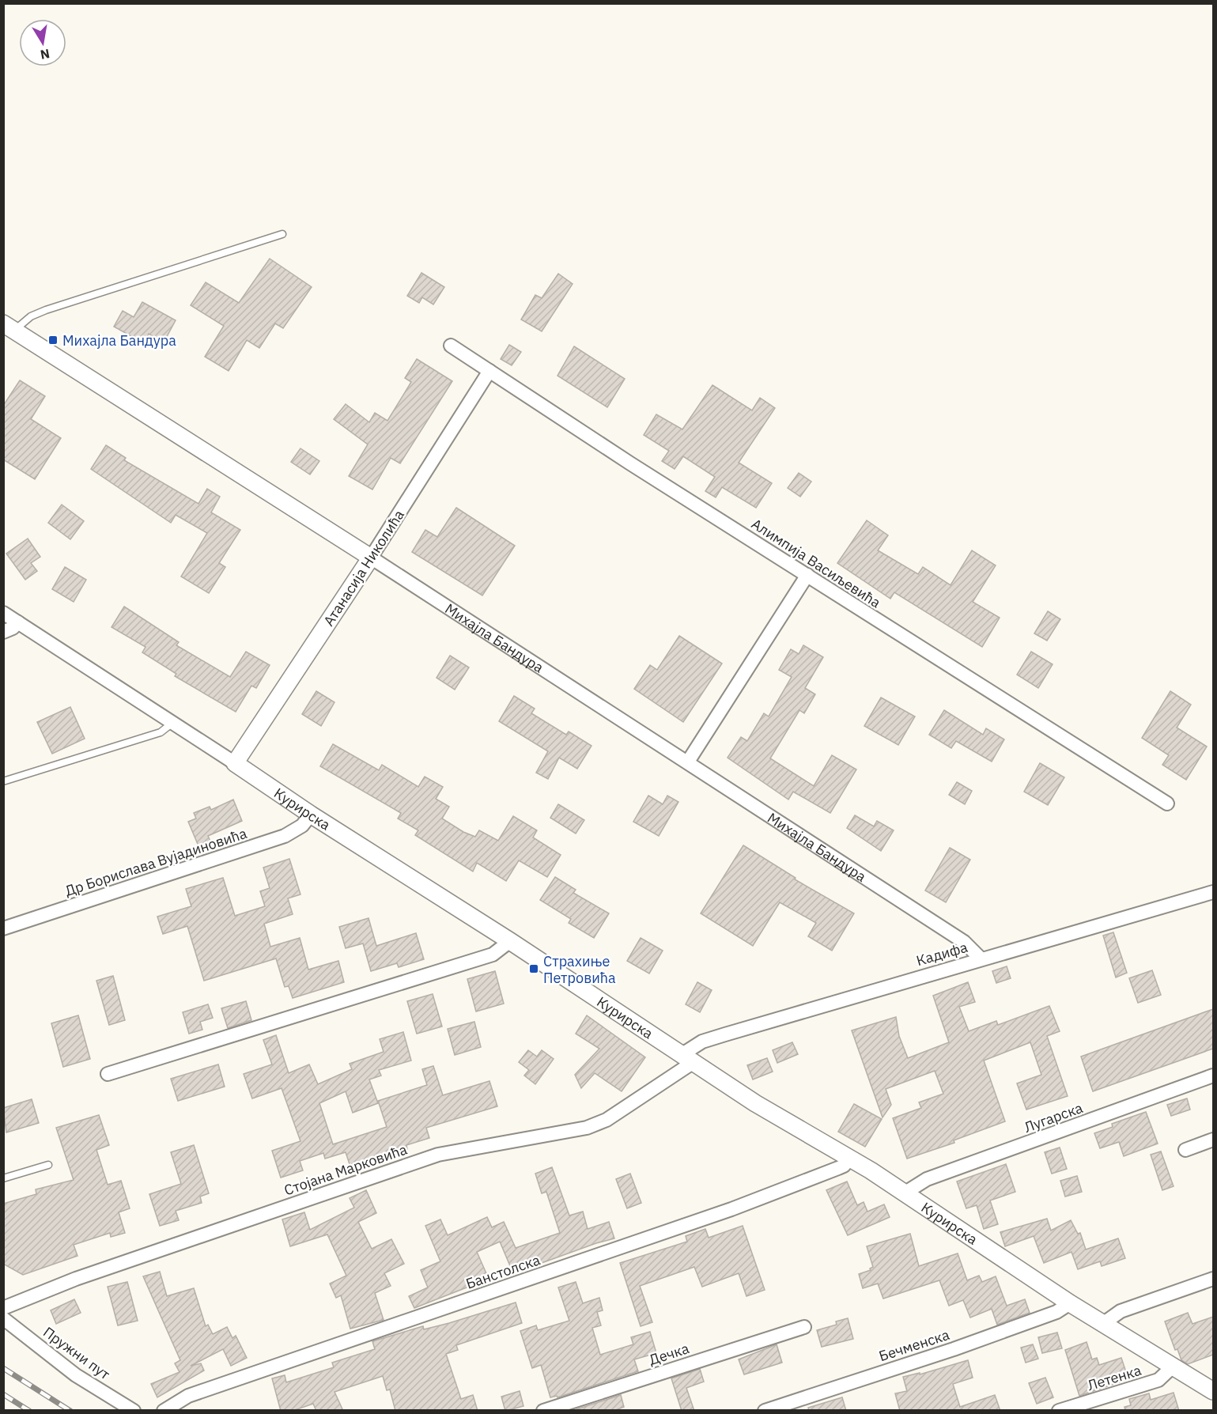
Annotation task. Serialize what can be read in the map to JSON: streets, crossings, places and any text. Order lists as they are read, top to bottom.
{
  "streets": {
    "street": [
      "Алимпија Васиљевића",
      "Атанасија Николића",
      "Михајла Бандура",
      "Курирска",
      "Др Борислава Вујадиновића",
      "Кадифа",
      "Лугарска",
      "Стојана Марковића",
      "Банстолска",
      "Бечменска",
      "Пружни пут",
      "Дечка",
      "Летенка"
    ]
  },
  "crossings": [
    ["Алимпија Васиљевића", "Атанасија Николића"],
    ["Атанасија Николића", "Михајла Бандура"],
    ["Атанасија Николића", "Курирска"],
    ["Михајла Бандура", "Кадифа"],
    ["Курирска", "Др Борислава Вујадиновића"],
    ["Курирска", "Кадифа"],
    ["Курирска", "Лугарска"],
    ["Курирска", "Стојана Марковића"],
    ["Курирска", "Банстолска"],
    ["Курирска", "Бечменска"],
    ["Курирска", "Летенка"],
    ["Кадифа", "Стојана Марковића"]
  ],
  "places": {
    "transit": ["Михајла Бандура", "Страхиње Петровића"]
  },
  "north": "bottom"
}
